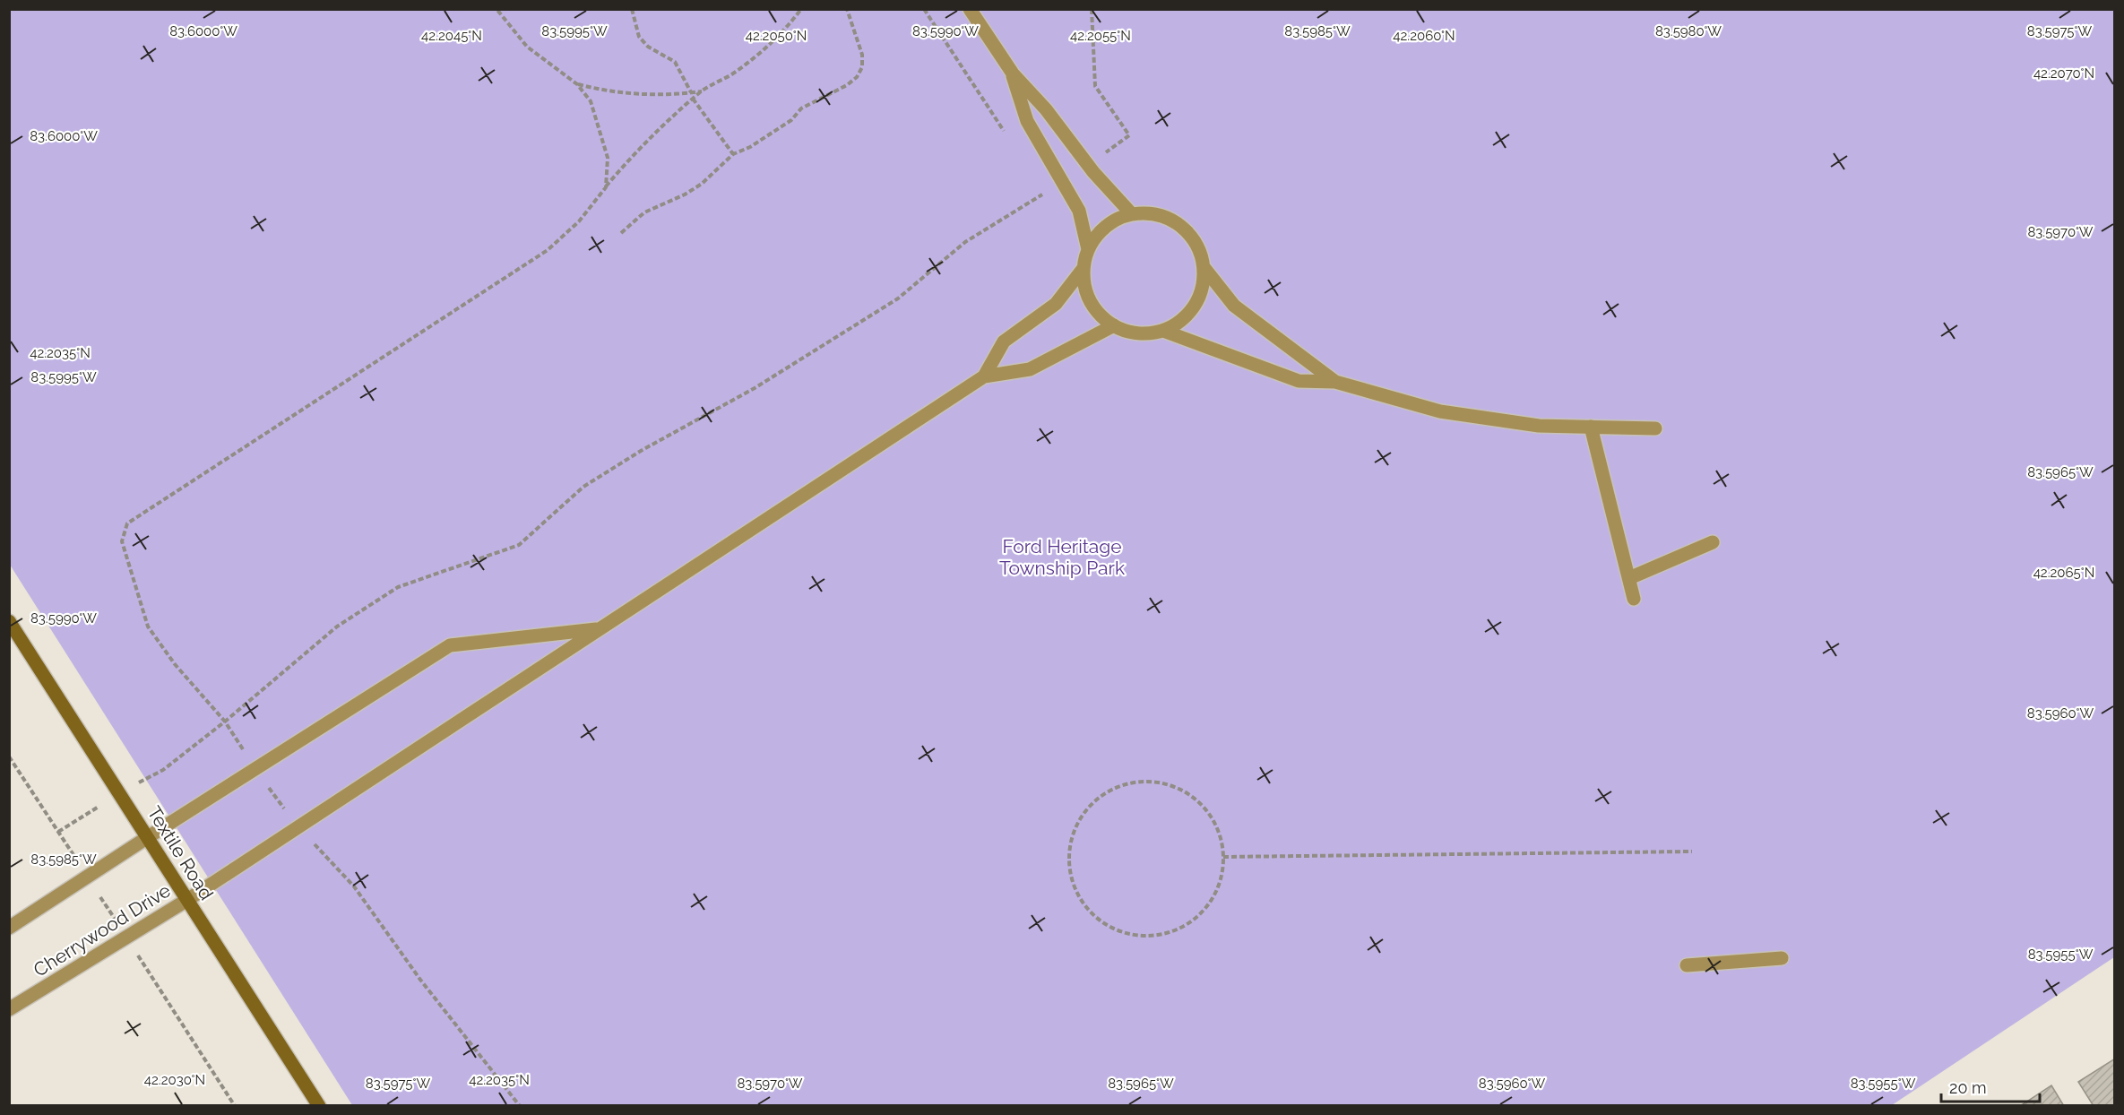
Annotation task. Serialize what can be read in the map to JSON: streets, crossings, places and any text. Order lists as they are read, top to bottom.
{
  "streets": {
    "main road": ["Textile Road"],
    "street": ["Cherrywood Drive"]
  },
  "crossings": [
    ["Textile Road", "Cherrywood Drive"]
  ],
  "parks": ["Ford Heritage Township Park"],
  "scale_bar": "20 m",
  "coordinates": [
    "83.5995°W",
    "83.5990°W",
    "83.5985°W",
    "83.5980°W",
    "83.5975°W",
    "83.6000°W",
    "42.2045°N",
    "42.2050°N",
    "42.2055°N",
    "42.2060°N",
    "42.2070°N",
    "83.5970°W",
    "42.2035°N",
    "83.5965°W",
    "42.2065°N",
    "83.5960°W",
    "83.5955°W",
    "42.2030°N"
  ]
}
